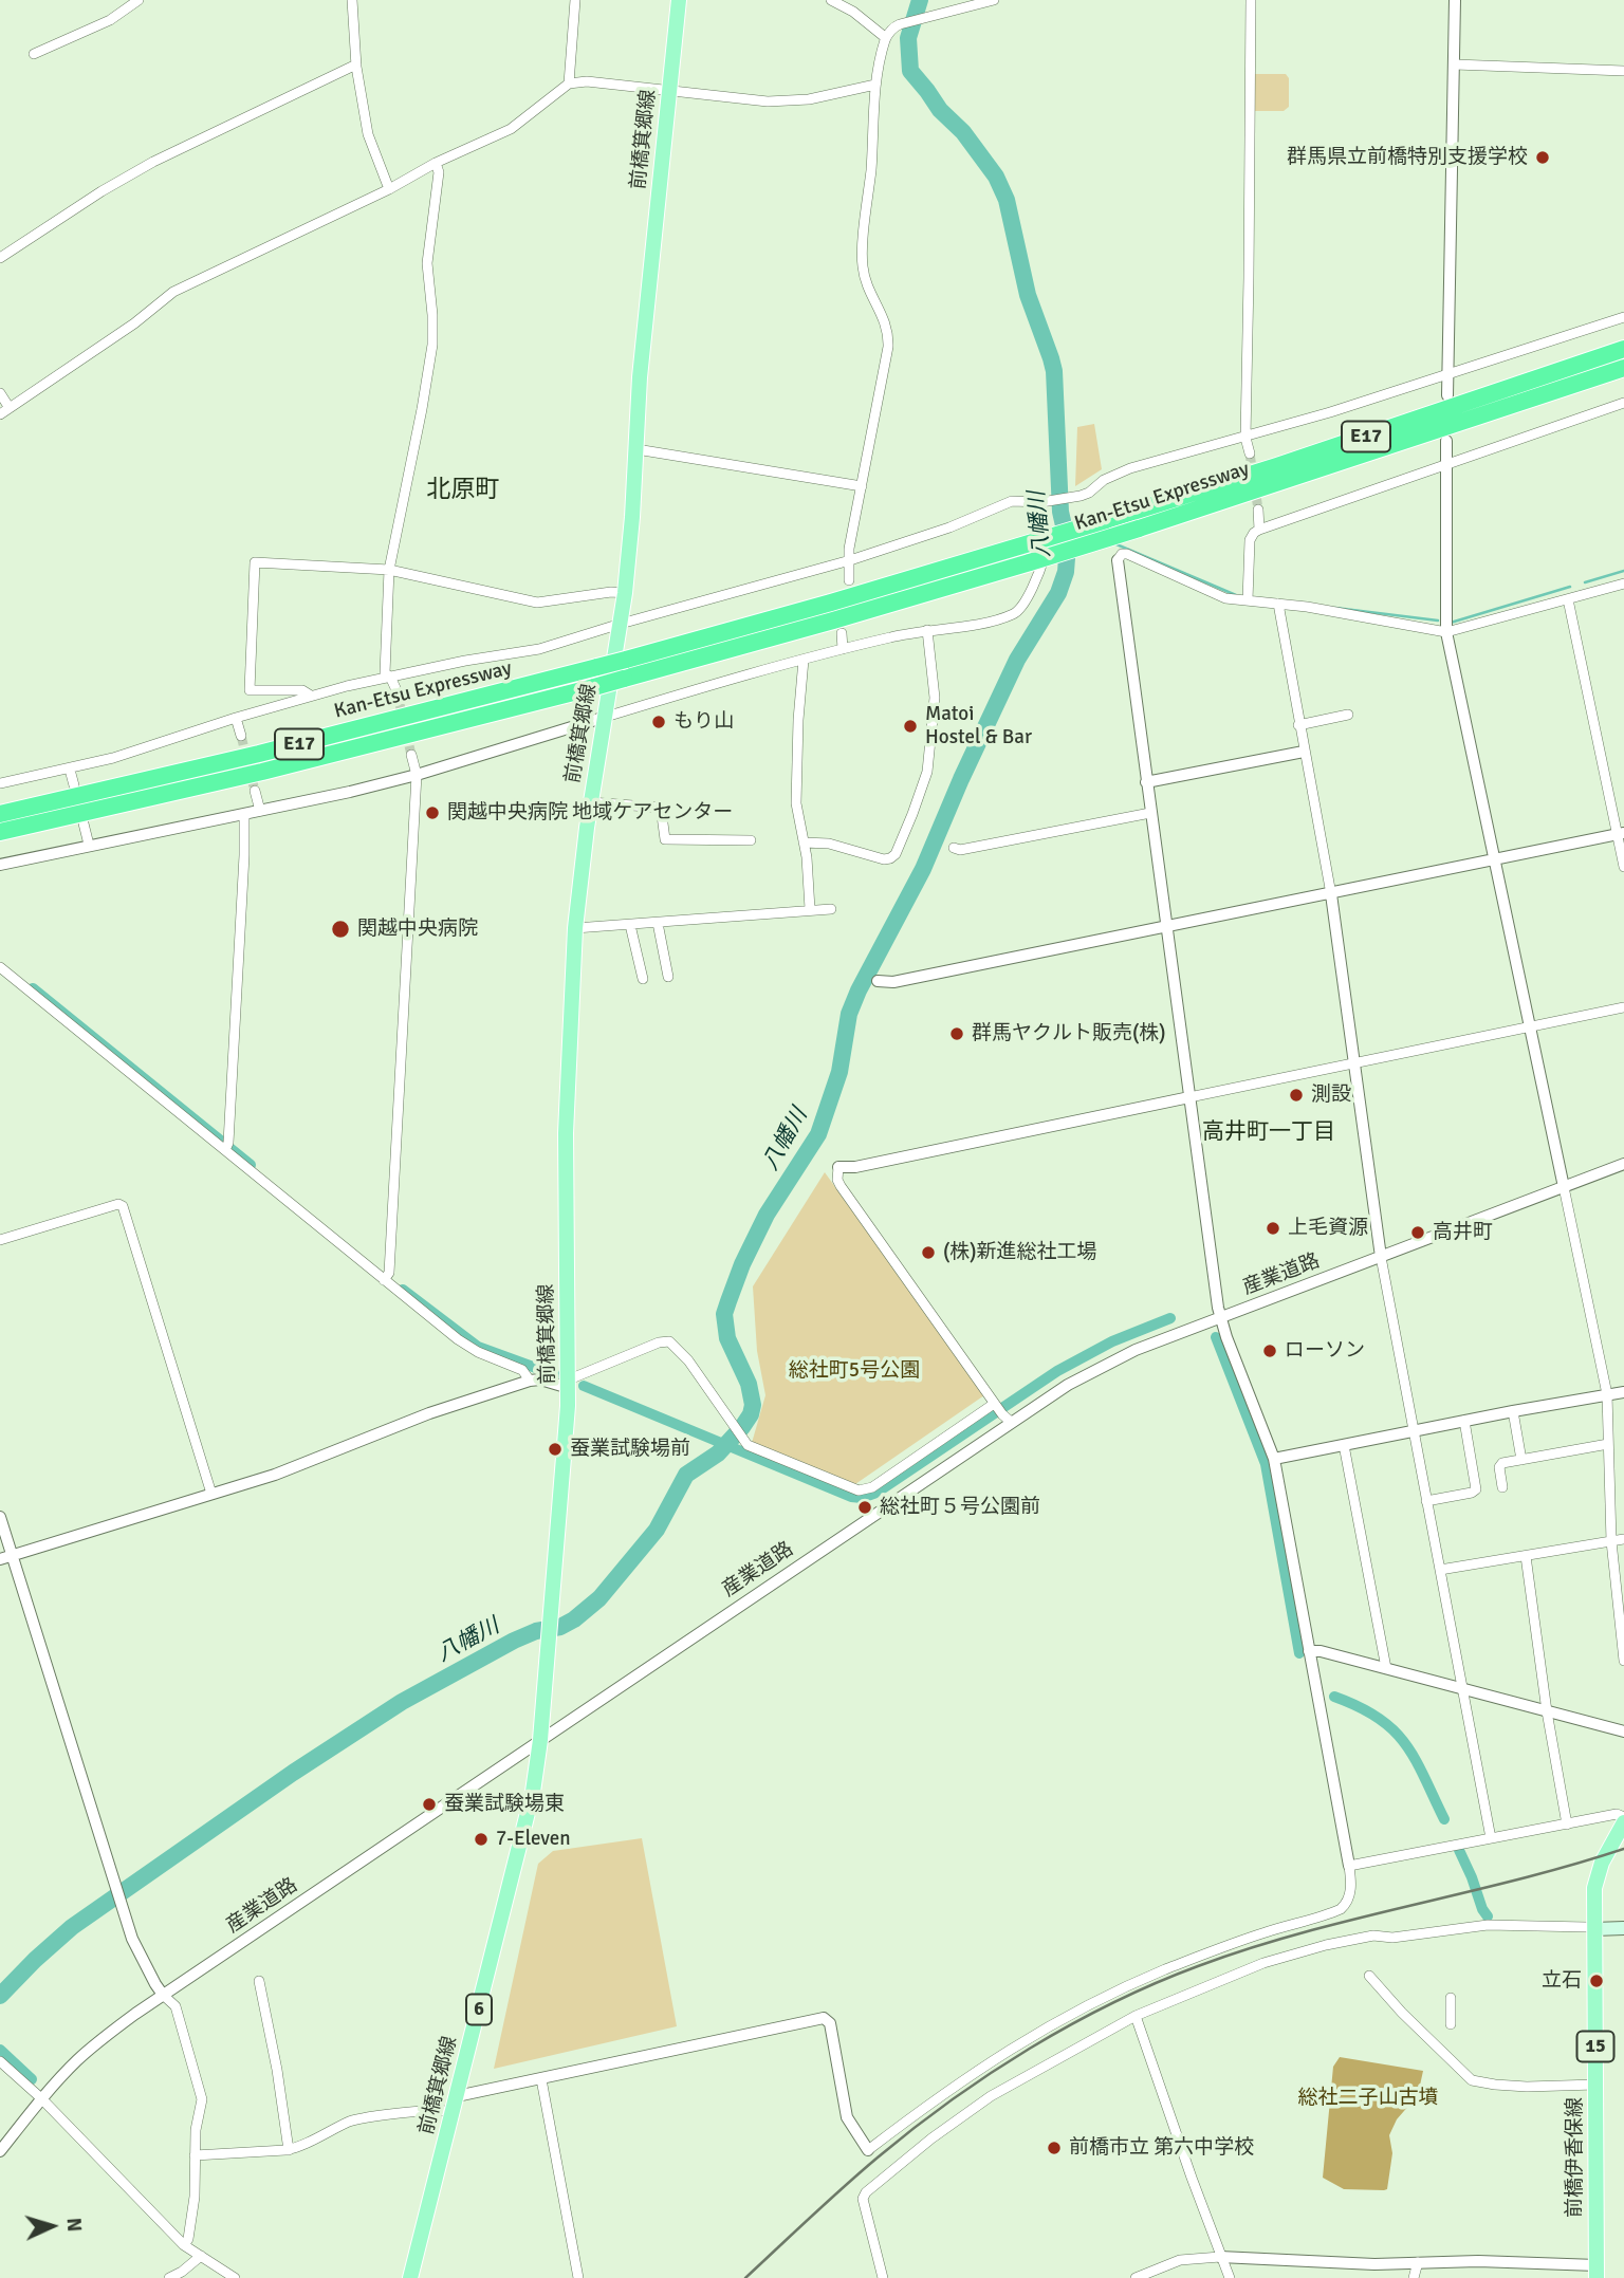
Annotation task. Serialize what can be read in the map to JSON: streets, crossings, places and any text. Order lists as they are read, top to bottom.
{
  "streets": {
    "highway": ["E17", "Kan-Etsu Expressway"],
    "main road": [
      "前橋箕郷線",
      "6",
      "15",
      "前橋伊香保線"
    ],
    "street": ["産業道路"]
  },
  "crossings": [
    ["前橋箕郷線", "産業道路"]
  ],
  "districts": ["北原町", "高井町一丁目"],
  "water": ["八幡川"],
  "parks": ["総社町5号公園", "総社二子山古墳"],
  "places": [
    "群馬県立前橋特別支援学校",
    "もり山",
    "Matoi Hostel & Bar",
    "関越中央病院 地域ケアセンター",
    "関越中央病院",
    "群馬ヤクルト販売(株)",
    "測設",
    "上毛資源",
    "高井町",
    "(株)新進総社工場",
    "ローソン",
    "蚕業試験場前",
    "総社町５号公園前",
    "蚕業試験場東",
    "7-Eleven",
    "立石",
    "前橋市立 第六中学校"
  ],
  "north": "right"
}
